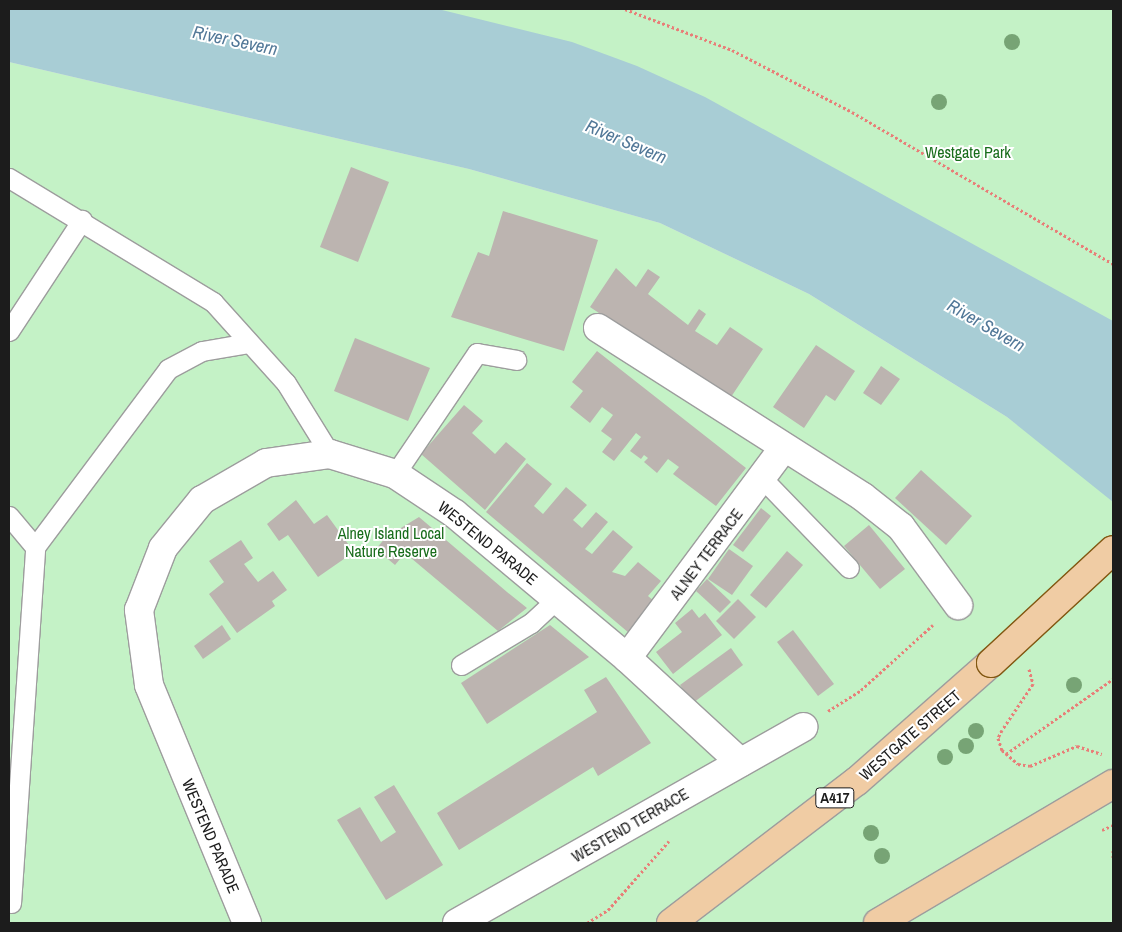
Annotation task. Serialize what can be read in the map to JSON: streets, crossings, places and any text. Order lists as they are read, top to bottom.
{
  "streets": {
    "main road": ["WESTGATE STREET", "A417"],
    "street": ["WESTEND PARADE", "ALNEY TERRACE", "WESTEND TERRACE"]
  },
  "crossings": [
    ["WESTEND PARADE", "ALNEY TERRACE"],
    ["WESTEND PARADE", "WESTEND TERRACE"]
  ],
  "water": ["River Severn"],
  "parks": ["Westgate Park", "Alney Island Local Nature Reserve"]
}
